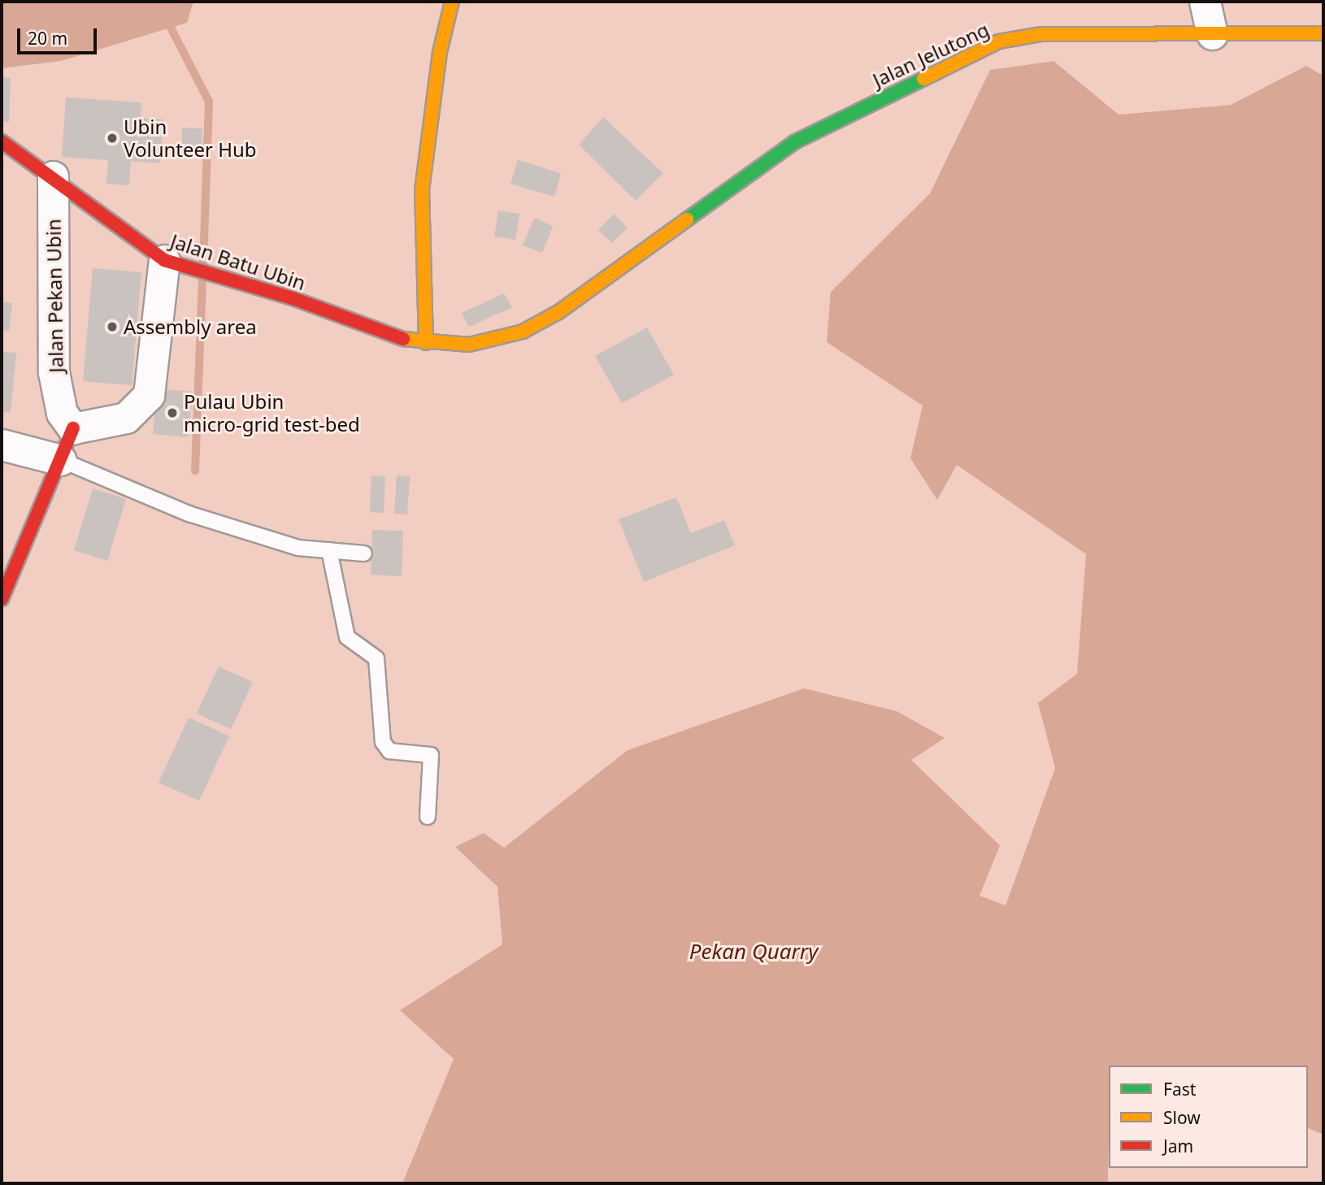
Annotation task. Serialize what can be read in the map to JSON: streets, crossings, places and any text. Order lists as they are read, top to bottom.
{
  "streets": {
    "street": ["Jalan Jelutong", "Jalan Batu Ubin", "Jalan Pekan Ubin"]
  },
  "crossings": [
    ["Jalan Jelutong", "Jalan Batu Ubin"],
    ["Jalan Batu Ubin", "Jalan Pekan Ubin"]
  ],
  "water": ["Pekan Quarry"],
  "places": ["Ubin Volunteer Hub", "Assembly area", "Pulau Ubin micro-grid test-bed"],
  "legend": ["Fast", "Slow", "Jam"],
  "scale_bar": "20 m"
}
